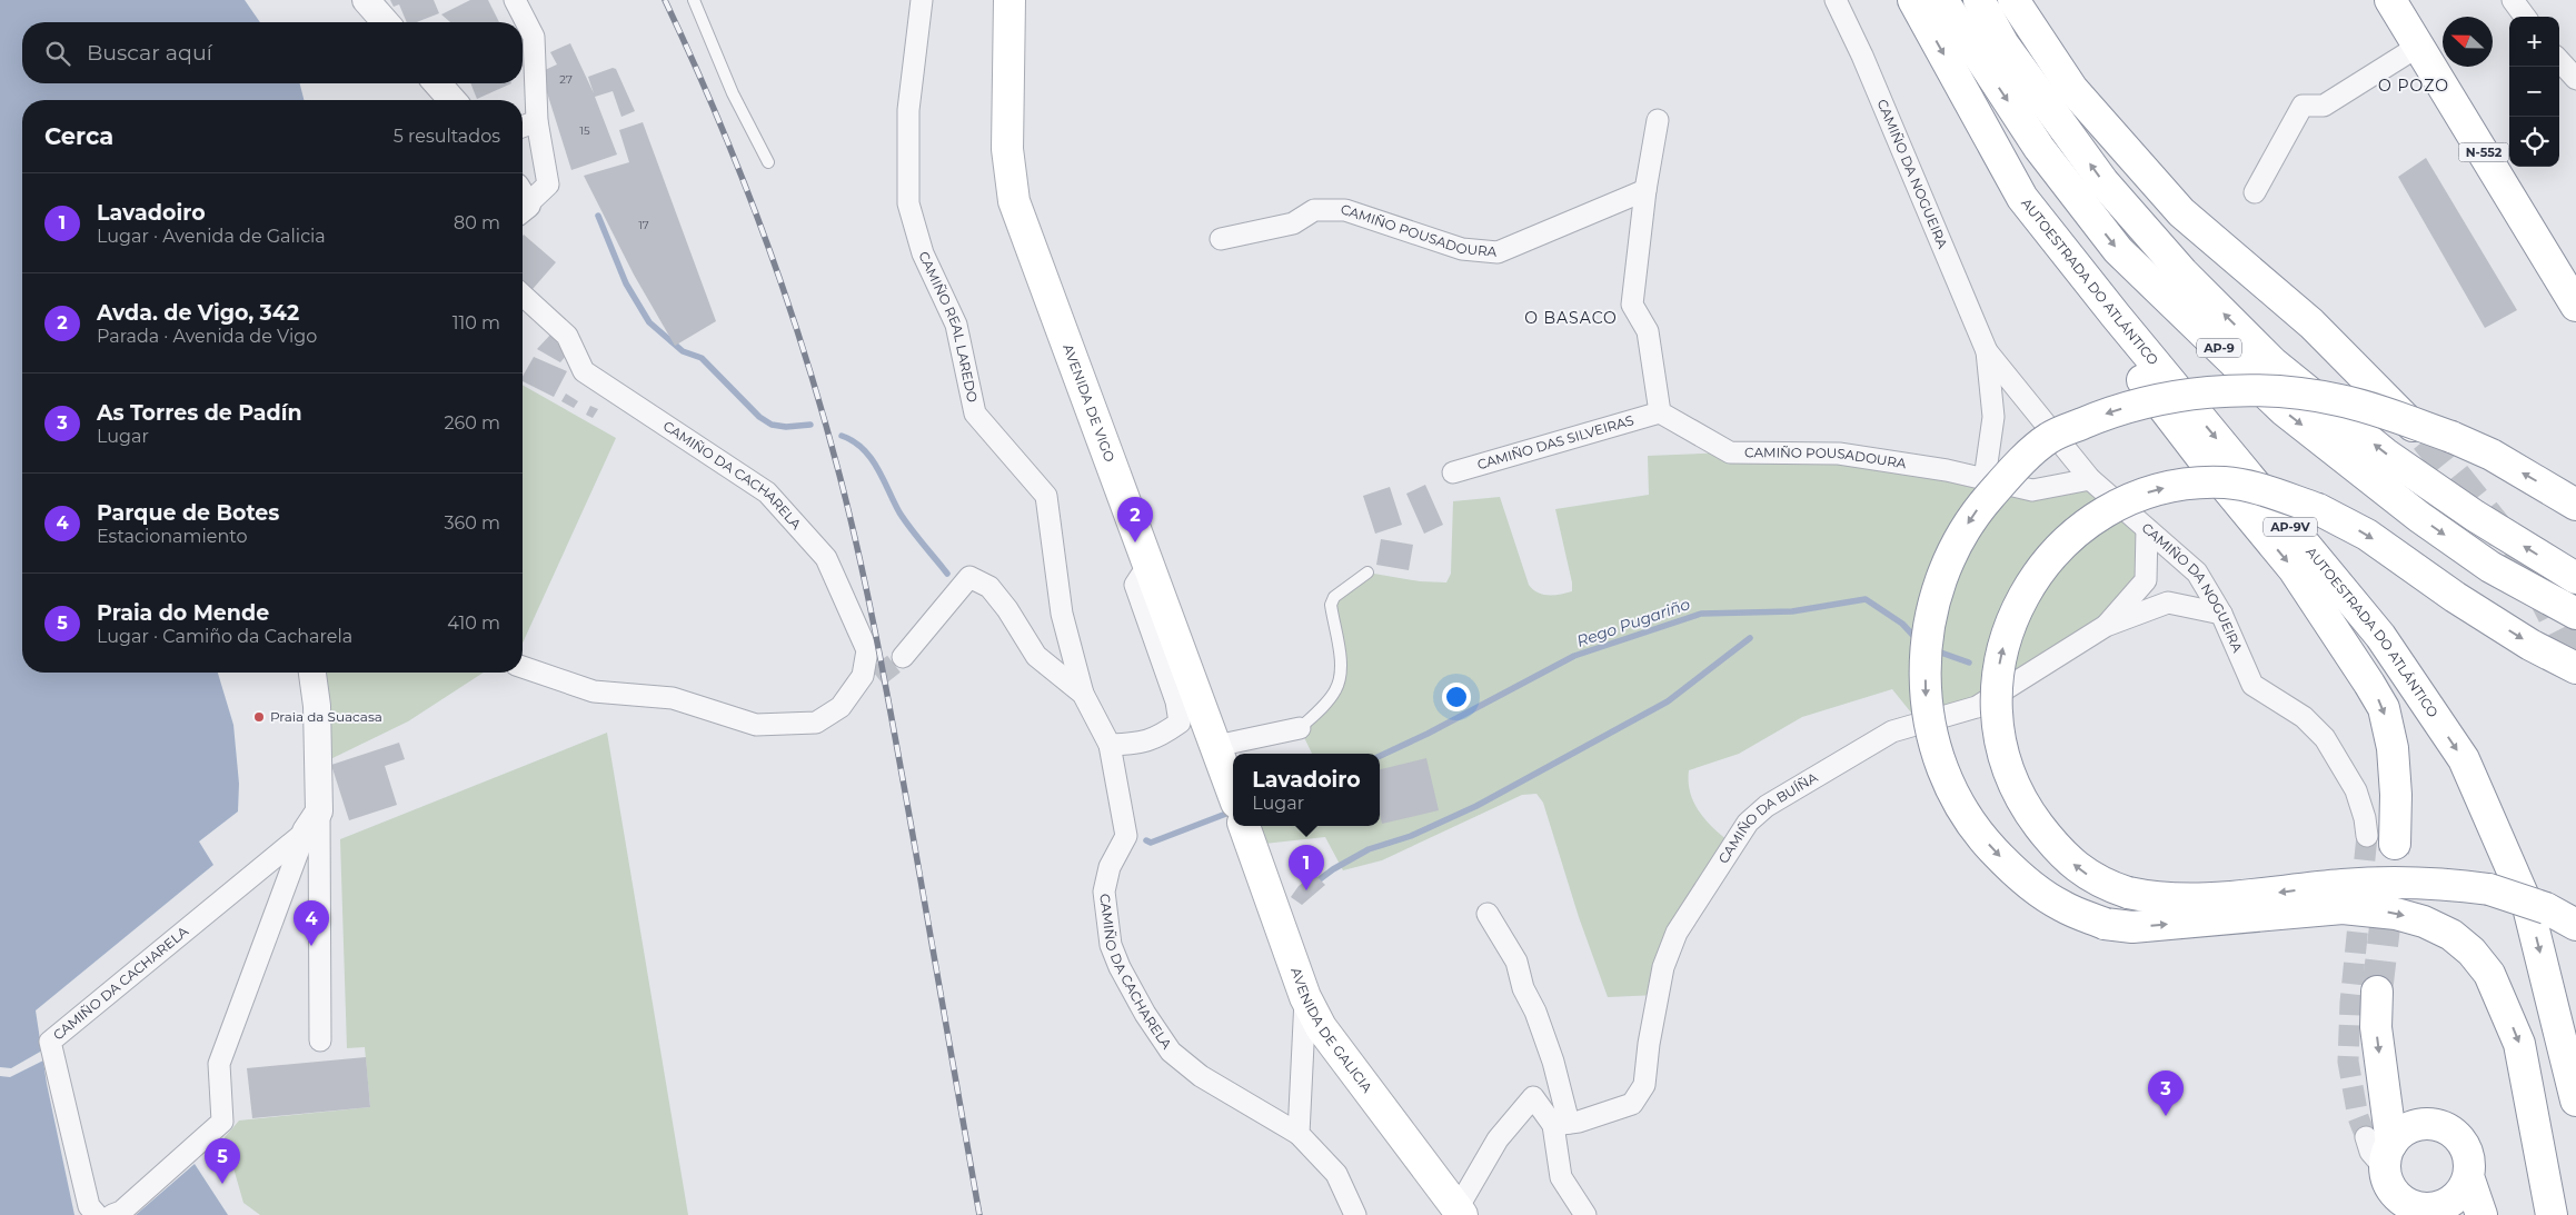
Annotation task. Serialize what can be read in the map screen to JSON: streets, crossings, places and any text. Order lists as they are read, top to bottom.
{
  "streets": {
    "main road": [
      "N-552",
      "AUTOESTRADA DO ATLÁNTICO",
      "AP-9",
      "AVENIDA DE VIGO",
      "AP-9V",
      "AVENIDA DE GALICIA"
    ],
    "street": [
      "CAMIÑO DA NOGUEIRA",
      "CAMIÑO POUSADOURA",
      "CAMIÑO REAL LAREDO",
      "CAMIÑO DAS SILVEIRAS",
      "CAMIÑO DA CACHARELA",
      "CAMIÑO DA BUÍÑA"
    ]
  },
  "crossings": [
    ["CAMIÑO DA NOGUEIRA", "CAMIÑO POUSADOURA"],
    ["CAMIÑO DA NOGUEIRA", "CAMIÑO DA BUÍÑA"],
    ["CAMIÑO POUSADOURA", "CAMIÑO DAS SILVEIRAS"],
    ["CAMIÑO REAL LAREDO", "CAMIÑO DA CACHARELA"]
  ],
  "districts": ["O POZO", "O BASACO"],
  "water": ["Rego Pugariño"],
  "places": ["Praia da Suacasa"],
  "house_numbers": ["27", "15", "17"],
  "north": "left",
  "page": {
    "map_buttons": ["+", "−"],
    "search": "Buscar aquí",
    "heading": ["Cerca", "5 resultados"],
    "list": [
      {
        "mark": "1",
        "name": "Lavadoiro",
        "note": "Lugar · Avenida de Galicia",
        "value": "80 m"
      },
      {
        "mark": "2",
        "name": "Avda. de Vigo, 342",
        "note": "Parada · Avenida de Vigo",
        "value": "110 m"
      },
      {
        "mark": "3",
        "name": "As Torres de Padín",
        "note": "Lugar",
        "value": "260 m"
      },
      {
        "mark": "4",
        "name": "Parque de Botes",
        "note": "Estacionamiento",
        "value": "360 m"
      },
      {
        "mark": "5",
        "name": "Praia do Mende",
        "note": "Lugar · Camiño da Cacharela",
        "value": "410 m"
      }
    ],
    "pins": [
      "2",
      "1",
      "4",
      "3",
      "5"
    ],
    "popup": ["Lavadoiro", "Lugar"]
  }
}
